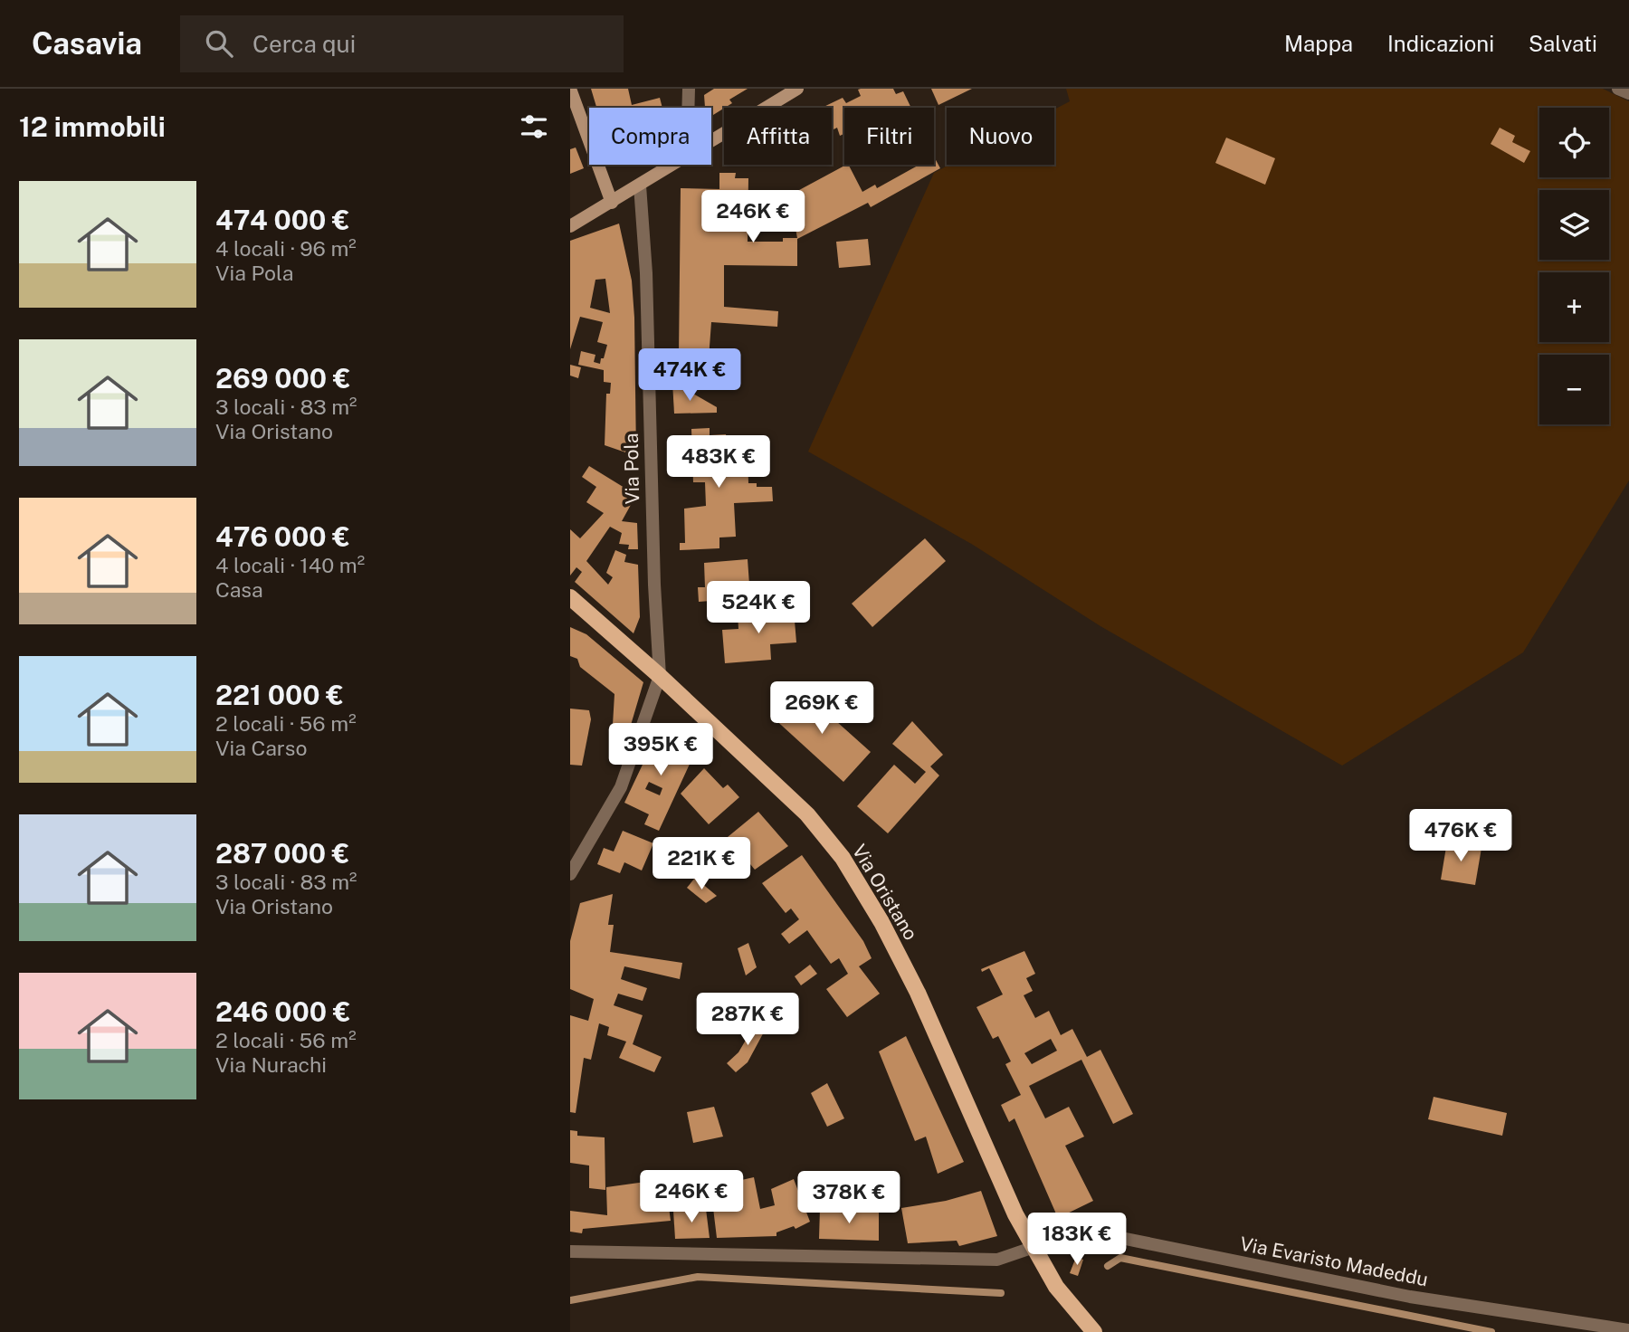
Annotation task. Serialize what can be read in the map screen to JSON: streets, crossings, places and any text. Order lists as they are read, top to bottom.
{
  "streets": {
    "main road": ["Via Oristano"],
    "street": ["Via Pola", "Via Evaristo Madeddu"]
  },
  "crossings": [
    ["Via Pola", "Via Oristano"],
    ["Via Oristano", "Via Evaristo Madeddu"]
  ],
  "page": {
    "header": "Casavia",
    "search": "Cerca qui",
    "nav": ["Mappa", "Indicazioni", "Salvati"],
    "heading": "12 immobili",
    "map_buttons": ["+", "−"],
    "chip": [
      "Compra",
      "Affitta",
      "Filtri",
      "Nuovo"
    ],
    "list": [
      {
        "name": "474 000 €",
        "note": "4 locali · 96 m² · Via Pola"
      },
      {
        "name": "269 000 €",
        "note": "3 locali · 83 m² · Via Oristano"
      },
      {
        "name": "476 000 €",
        "note": "4 locali · 140 m² · Casa"
      },
      {
        "name": "221 000 €",
        "note": "2 locali · 56 m² · Via Carso"
      },
      {
        "name": "287 000 €",
        "note": "3 locali · 83 m² · Via Oristano"
      },
      {
        "name": "246 000 €",
        "note": "2 locali · 56 m² · Via Nurachi"
      }
    ],
    "price": [
      "246K €",
      "474K €",
      "483K €",
      "524K €",
      "269K €",
      "395K €",
      "476K €",
      "221K €",
      "287K €",
      "246K €",
      "378K €",
      "183K €"
    ]
  }
}
